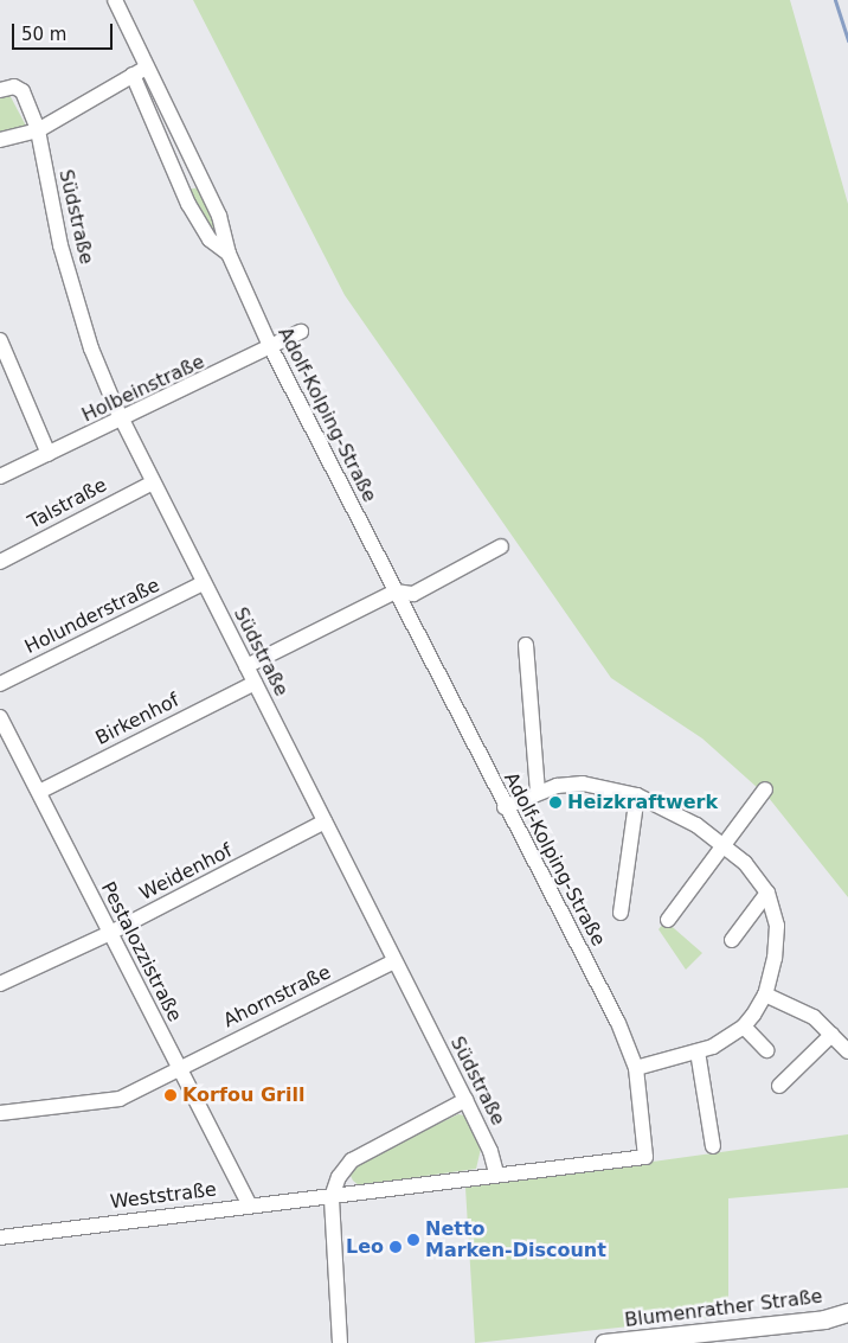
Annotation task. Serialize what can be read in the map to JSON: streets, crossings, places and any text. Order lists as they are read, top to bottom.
{
  "streets": {
    "street": [
      "Südstraße",
      "Holbeinstraße",
      "Adolf-Kolping-Straße",
      "Talstraße",
      "Holunderstraße",
      "Birkenhof",
      "Weidenhof",
      "Pestalozzistraße",
      "Ahornstraße",
      "Weststraße",
      "Blumenrather Straße"
    ]
  },
  "crossings": [
    ["Südstraße", "Holbeinstraße"],
    ["Südstraße", "Talstraße"],
    ["Südstraße", "Holunderstraße"],
    ["Südstraße", "Birkenhof"],
    ["Südstraße", "Weidenhof"],
    ["Südstraße", "Ahornstraße"],
    ["Südstraße", "Weststraße"],
    ["Holbeinstraße", "Adolf-Kolping-Straße"],
    ["Adolf-Kolping-Straße", "Weststraße"],
    ["Birkenhof", "Pestalozzistraße"],
    ["Weidenhof", "Pestalozzistraße"],
    ["Pestalozzistraße", "Ahornstraße"],
    ["Pestalozzistraße", "Weststraße"]
  ],
  "places": [
    "Heizkraftwerk",
    "Korfou Grill",
    "Netto Marken-Discount",
    "Leo"
  ],
  "scale_bar": "50 m"
}
